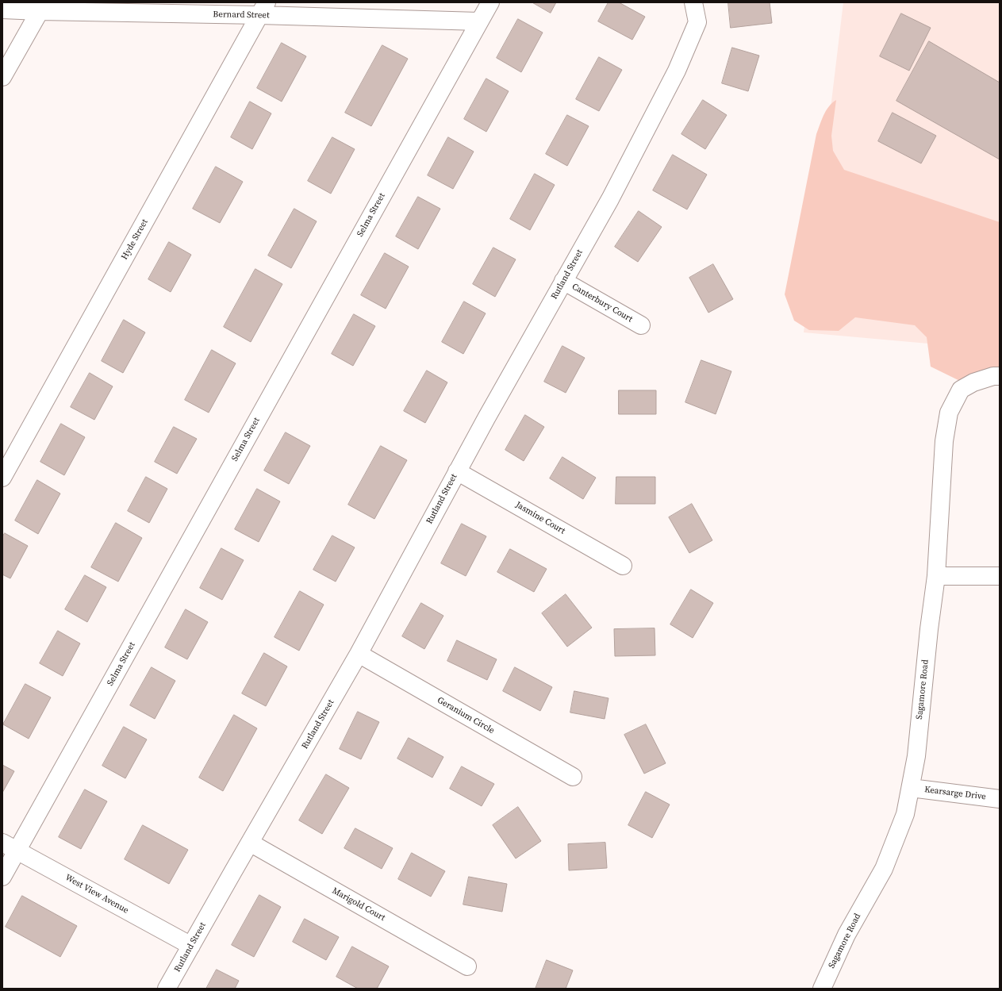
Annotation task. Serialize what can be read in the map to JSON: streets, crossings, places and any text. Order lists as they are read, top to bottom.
{
  "streets": {
    "street": [
      "Bernard Street",
      "Selma Street",
      "Hyde Street",
      "Rutland Street",
      "Canterbury Court",
      "Jasmine Court",
      "Sagamore Road",
      "Geranium Circle",
      "Kearsarge Drive",
      "West View Avenue",
      "Marigold Court"
    ]
  },
  "crossings": [
    ["Bernard Street", "Selma Street"],
    ["Bernard Street", "Hyde Street"],
    ["Selma Street", "West View Avenue"],
    ["Rutland Street", "Canterbury Court"],
    ["Rutland Street", "Jasmine Court"],
    ["Rutland Street", "Geranium Circle"],
    ["Rutland Street", "West View Avenue"],
    ["Rutland Street", "Marigold Court"],
    ["Sagamore Road", "Kearsarge Drive"]
  ]
}
